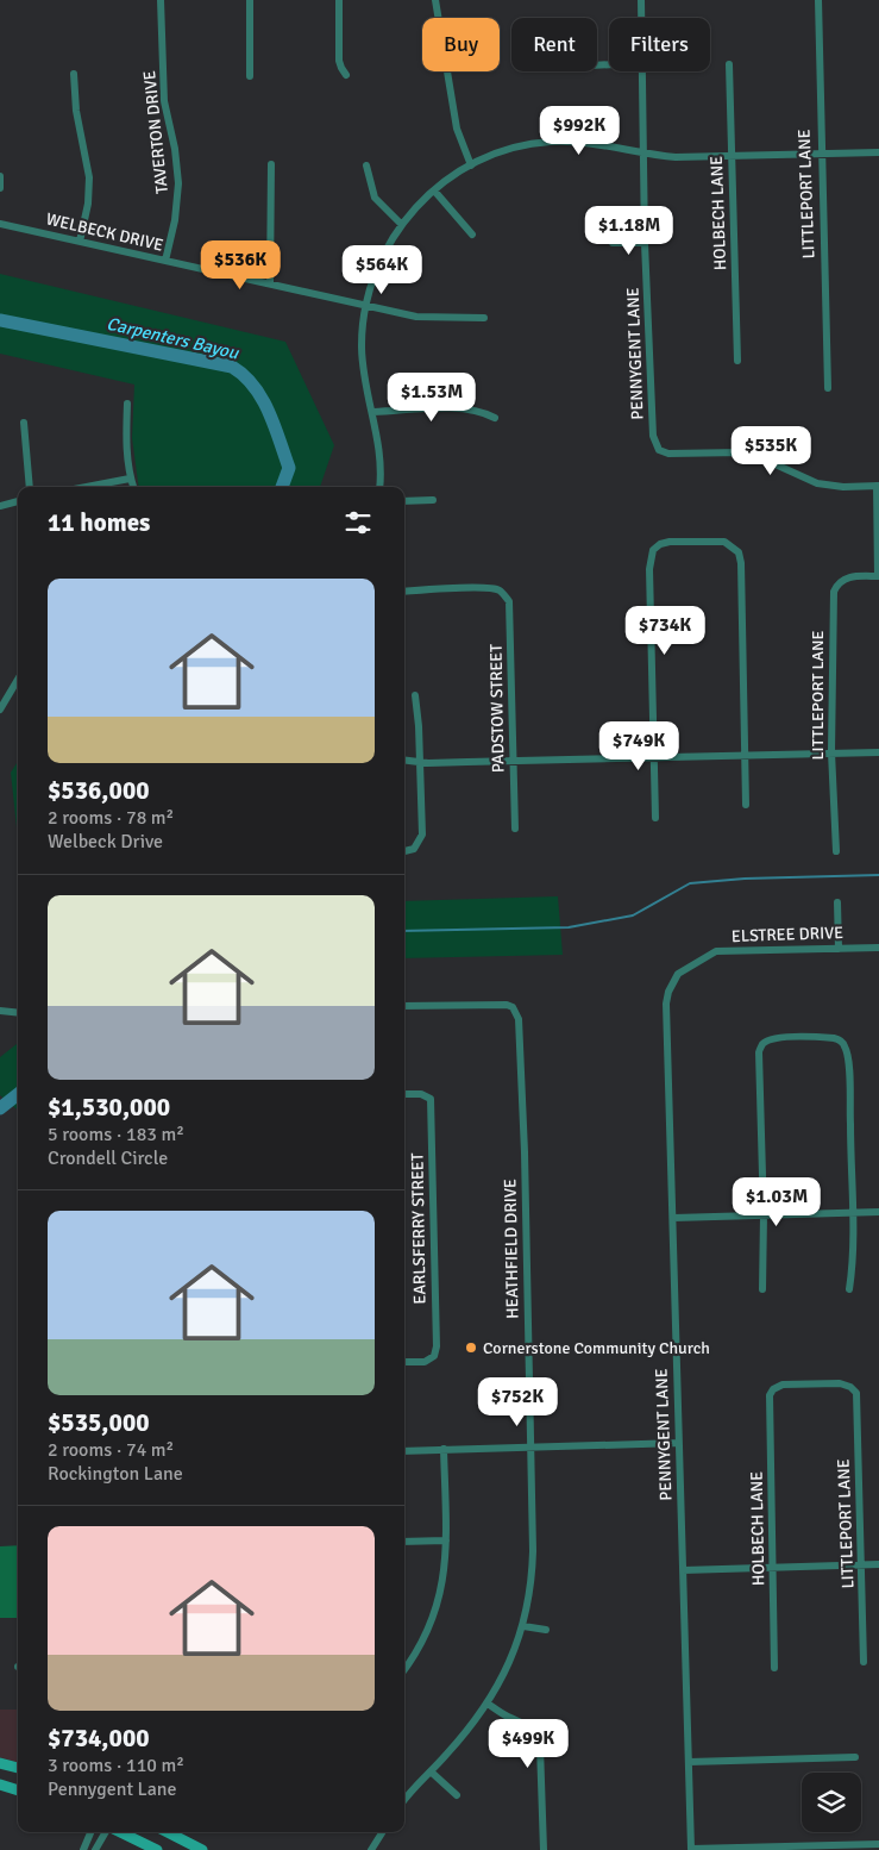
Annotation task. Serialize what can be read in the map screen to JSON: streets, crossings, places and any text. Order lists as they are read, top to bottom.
{
  "streets": {
    "street": [
      "TAVERTON DRIVE",
      "LITTLEPORT LANE",
      "HOLBECH LANE",
      "WELBECK DRIVE",
      "PENNYGENT LANE",
      "PADSTOW STREET",
      "ELSTREE DRIVE",
      "EARLSFERRY STREET",
      "HEATHFIELD DRIVE"
    ]
  },
  "crossings": [
    ["TAVERTON DRIVE", "WELBECK DRIVE"],
    ["LITTLEPORT LANE", "HOLBECH LANE"],
    ["PENNYGENT LANE", "ELSTREE DRIVE"]
  ],
  "water": ["Carpenters Bayou"],
  "places": ["Cornerstone Community Church"],
  "page": {
    "chip": ["Buy", "Rent", "Filters"],
    "price": [
      "$992K",
      "$1.18M",
      "$536K",
      "$564K",
      "$1.53M",
      "$535K",
      "$734K",
      "$749K",
      "$1.03M",
      "$752K",
      "$499K"
    ],
    "heading": "11 homes",
    "list": [
      {
        "name": "$536,000",
        "note": "2 rooms · 78 m² · Welbeck Drive"
      },
      {
        "name": "$1,530,000",
        "note": "5 rooms · 183 m² · Crondell Circle"
      },
      {
        "name": "$535,000",
        "note": "2 rooms · 74 m² · Rockington Lane"
      },
      {
        "name": "$734,000",
        "note": "3 rooms · 110 m² · Pennygent Lane"
      }
    ]
  }
}
